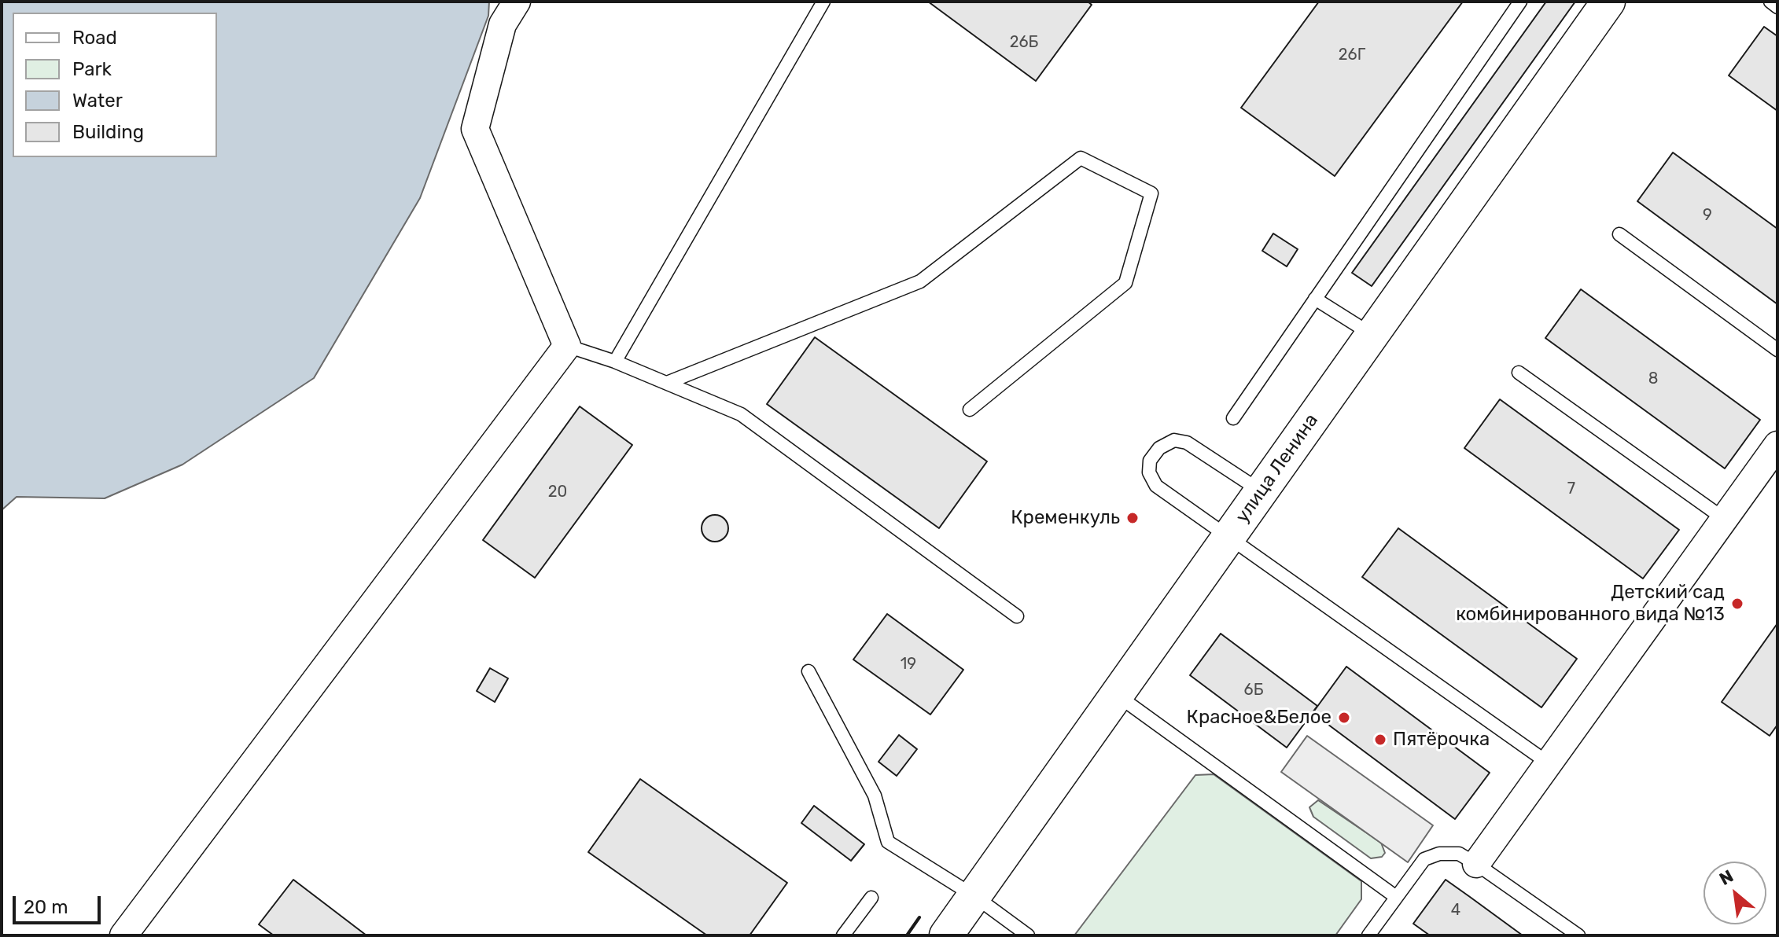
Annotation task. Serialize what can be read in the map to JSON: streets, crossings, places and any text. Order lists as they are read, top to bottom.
{
  "streets": {
    "street": ["улица Ленина"]
  },
  "places": [
    "Кременкуль",
    "Детский сад комбинированного вида №13",
    "Красное&Белое",
    "Пятёрочка"
  ],
  "house_numbers": [
    "26Б",
    "26Г",
    "9",
    "8",
    "7",
    "20",
    "19",
    "6Б",
    "4"
  ],
  "legend": [
    "Road",
    "Park",
    "Water",
    "Building"
  ],
  "scale_bar": "20 m",
  "north": "top left"
}
